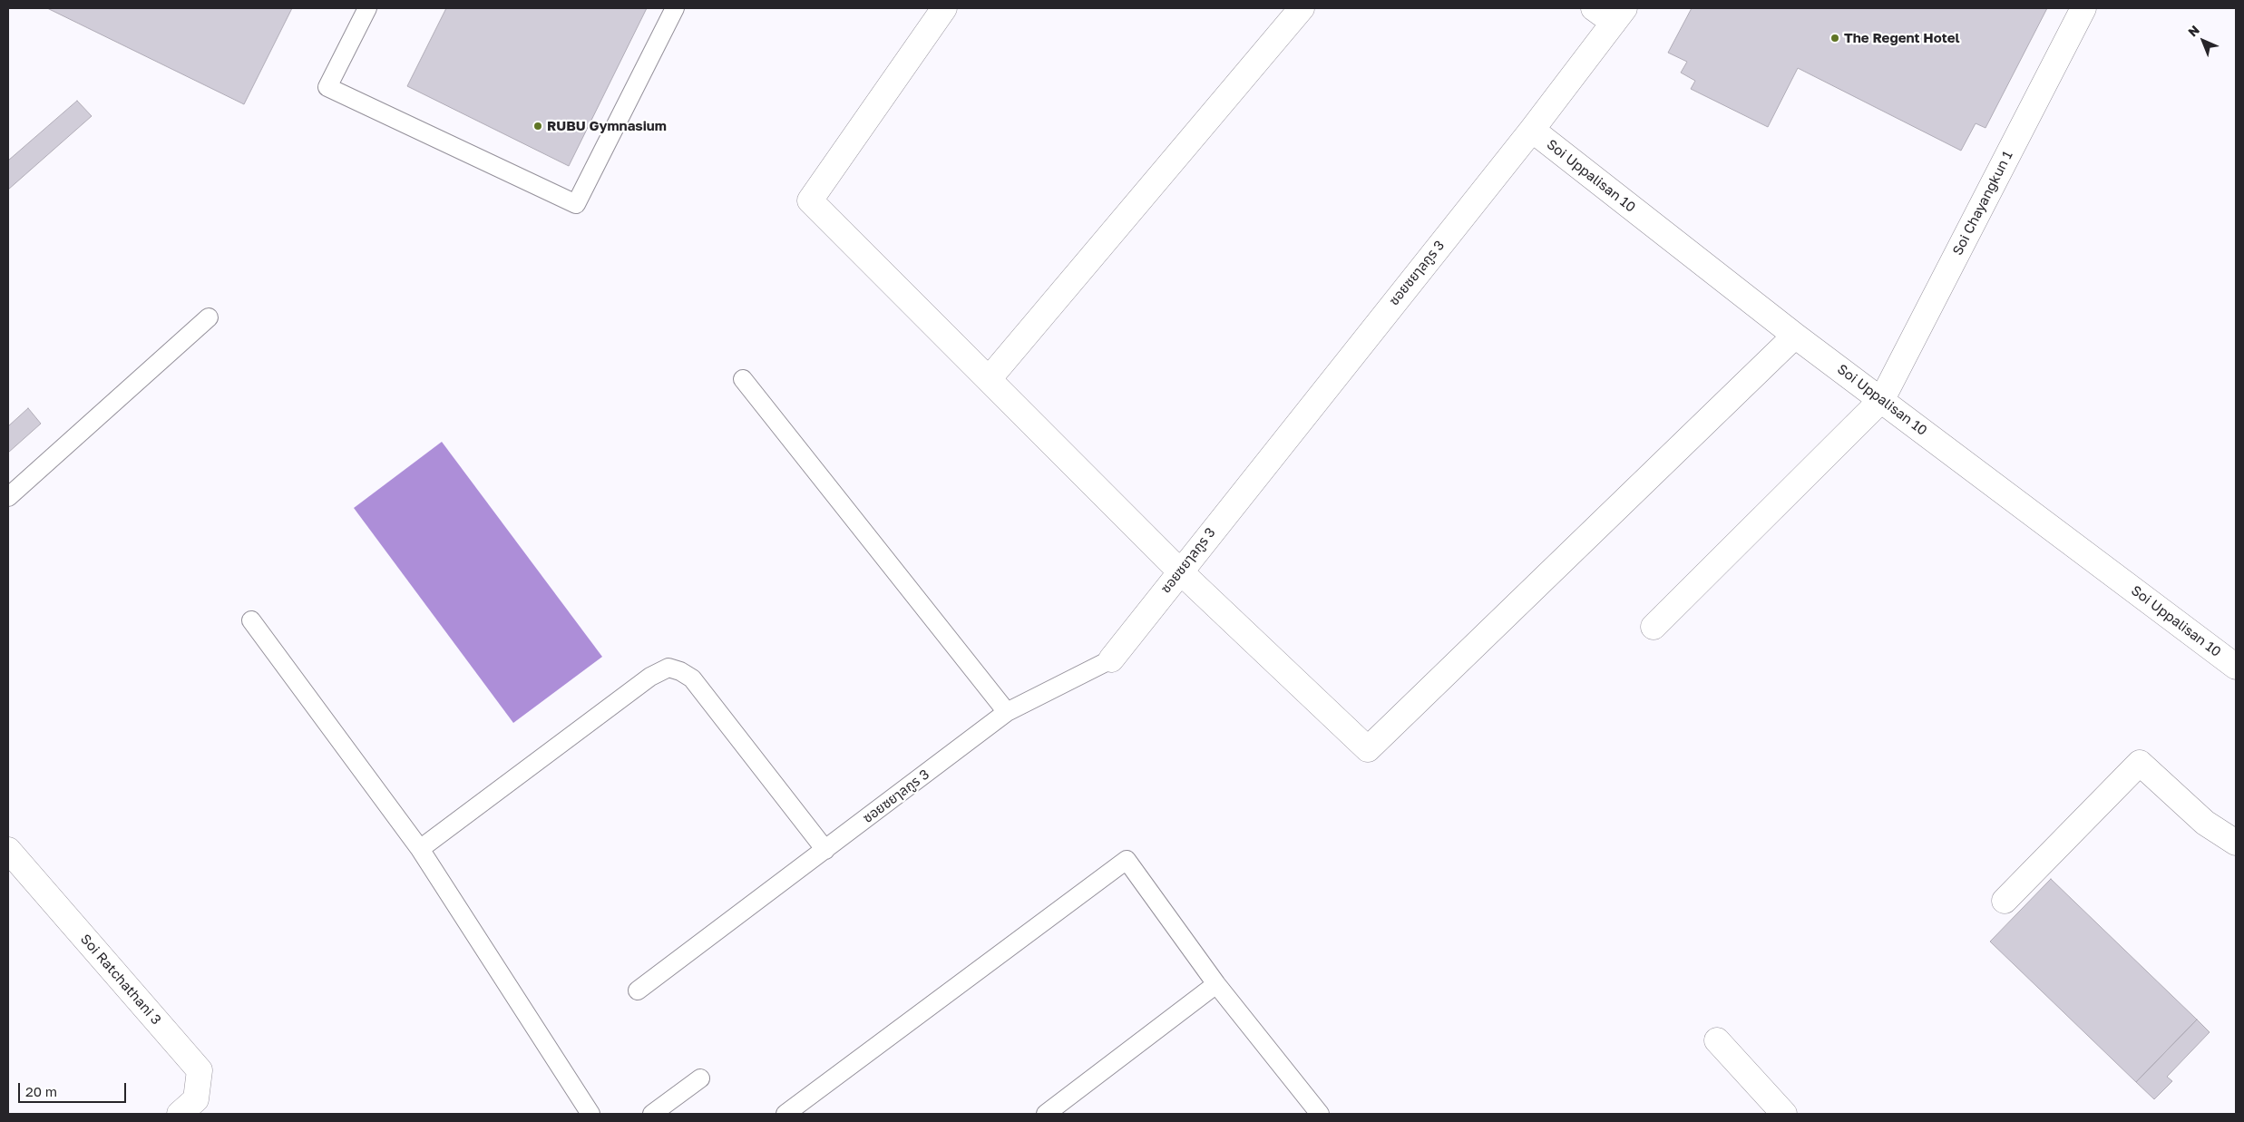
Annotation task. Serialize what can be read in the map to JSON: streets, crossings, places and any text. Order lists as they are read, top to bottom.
{
  "streets": {
    "street": [
      "Soi Uppalisan 10",
      "Soi Chayangkun 1",
      "ซอยซยๅลกูร 3",
      "Soi Ratchathani 3"
    ]
  },
  "crossings": [
    ["Soi Uppalisan 10", "Soi Chayangkun 1"],
    ["Soi Uppalisan 10", "ซอยซยๅลกูร 3"]
  ],
  "places": ["The Regent Hotel", "RUBU Gymnasium"],
  "scale_bar": "20 m",
  "north": "top left"
}
